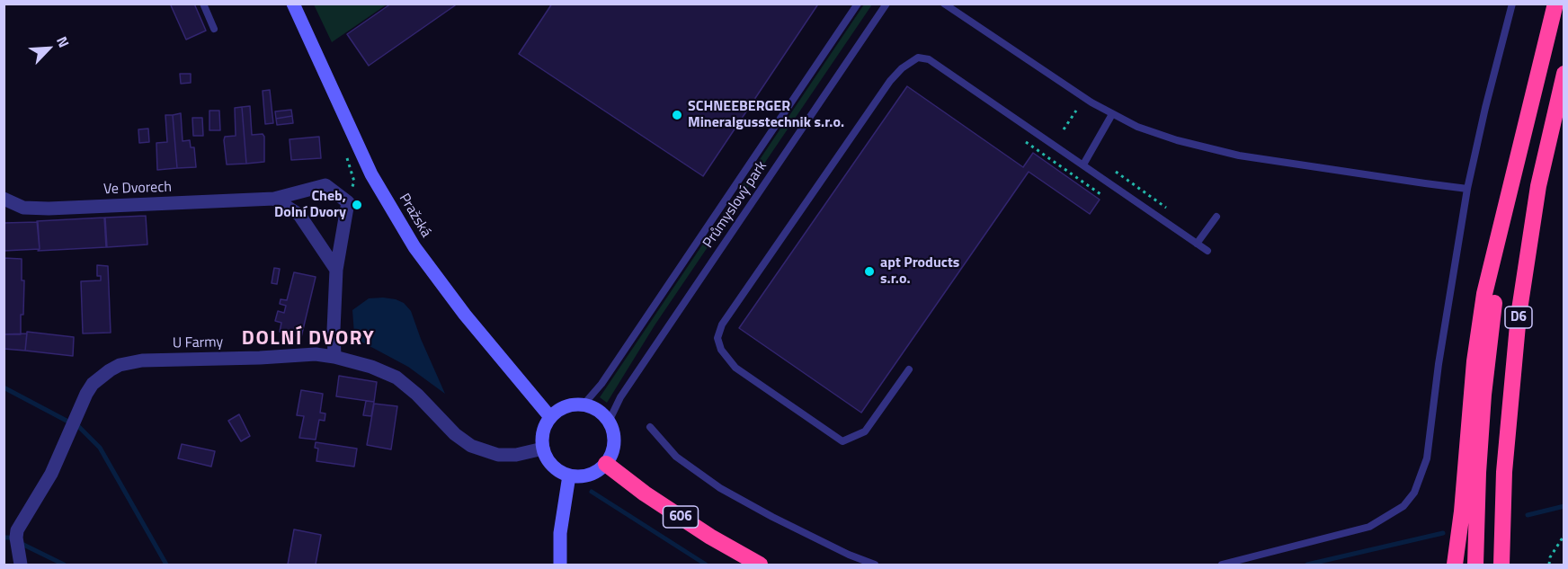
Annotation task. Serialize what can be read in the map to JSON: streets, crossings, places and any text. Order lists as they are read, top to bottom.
{
  "streets": {
    "highway": ["D6", "606"],
    "main road": ["Pražská"],
    "street": ["Ve Dvorech", "U Farmy"],
    "lane": ["Průmyslový park"]
  },
  "crossings": [
    ["Ve Dvorech", "U Farmy"],
    ["Průmyslový park", "Pražská"],
    ["Průmyslový park", "U Farmy"],
    ["Průmyslový park", "606"],
    ["Pražská", "U Farmy"],
    ["Pražská", "606"],
    ["U Farmy", "606"]
  ],
  "districts": ["DOLNÍ DVORY"],
  "places": ["SCHNEEBERGER Mineralgusstechnik s.r.o.", "Cheb, Dolní Dvory", "apt Products s.r.o."],
  "north": "top right"
}
